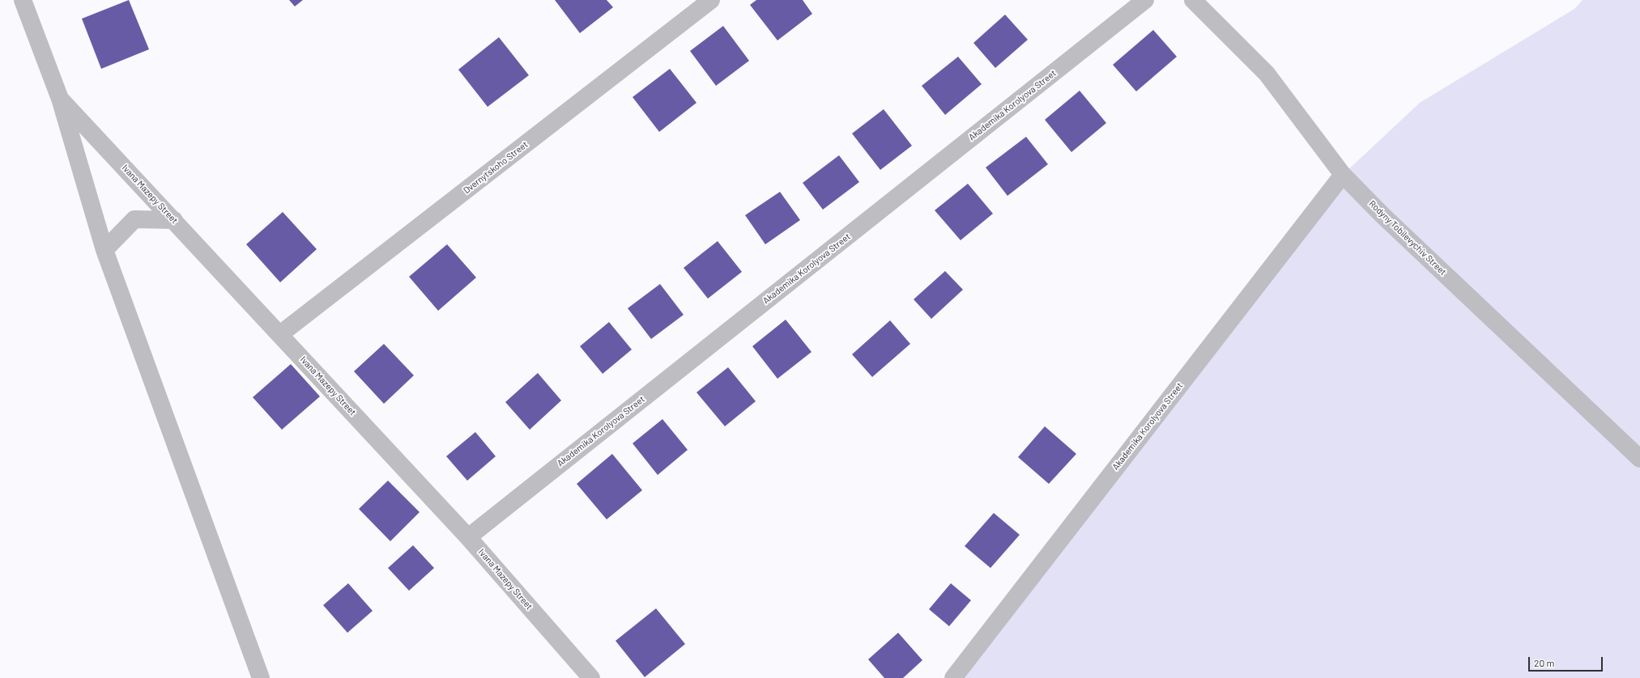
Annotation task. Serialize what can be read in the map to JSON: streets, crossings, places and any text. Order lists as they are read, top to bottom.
{
  "streets": {
    "street": [
      "Akademika Korolyova Street",
      "Dvernytskoho Street",
      "Ivana Mazepy Street",
      "Rodyny Tobilevychiv Street"
    ]
  },
  "crossings": [
    ["Akademika Korolyova Street", "Ivana Mazepy Street"],
    ["Akademika Korolyova Street", "Rodyny Tobilevychiv Street"],
    ["Dvernytskoho Street", "Ivana Mazepy Street"]
  ],
  "scale_bar": "20 m"
}
